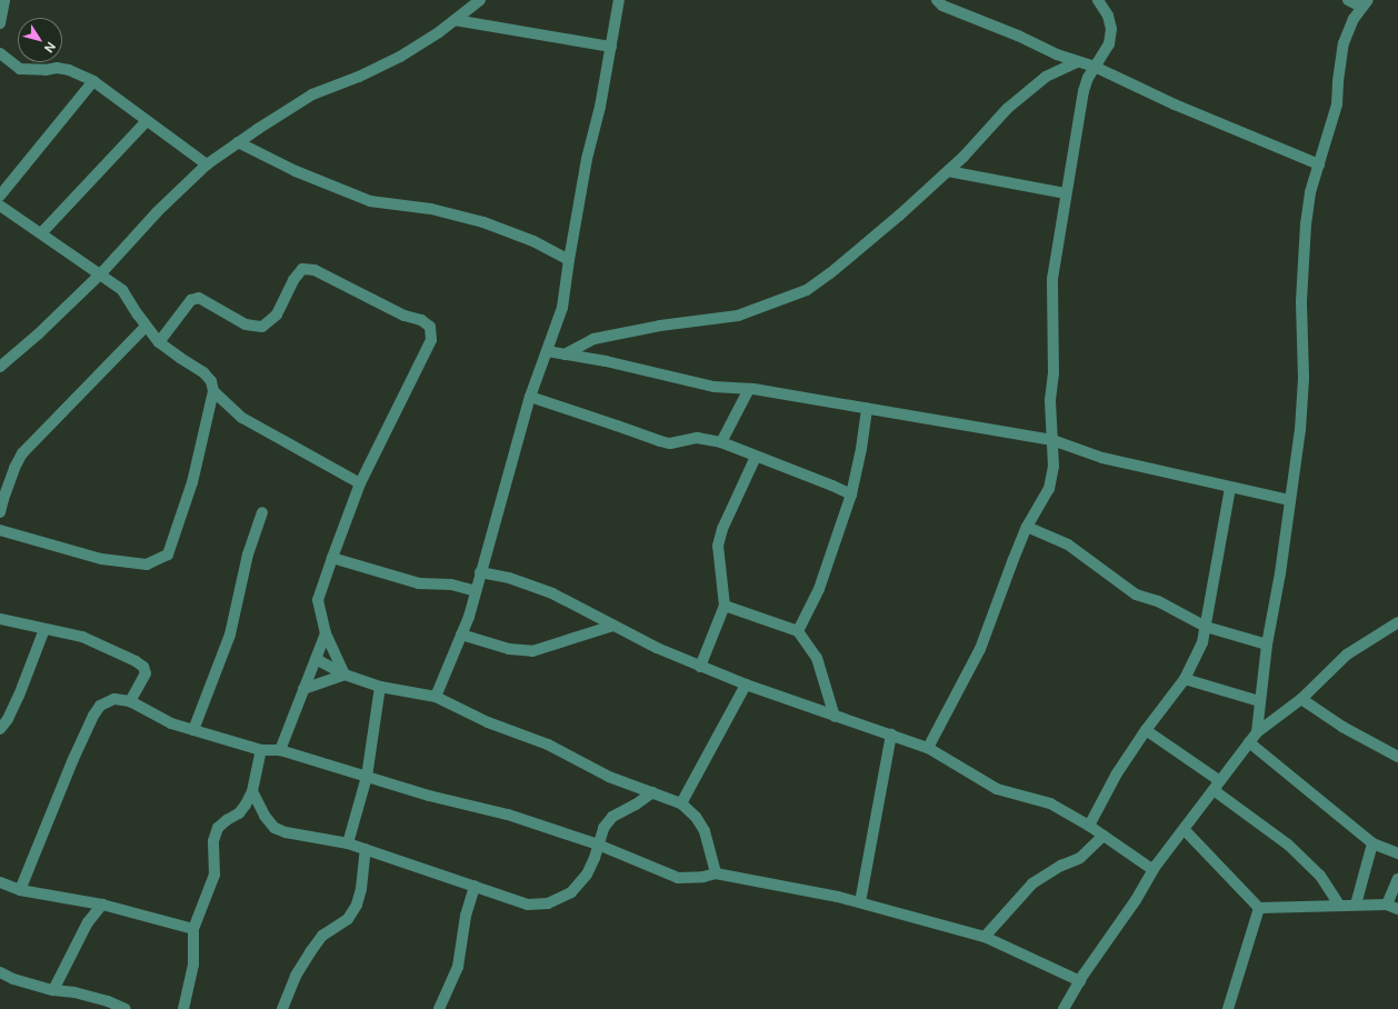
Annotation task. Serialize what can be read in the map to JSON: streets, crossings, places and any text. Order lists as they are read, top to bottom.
{
  "north": "bottom right"
}
